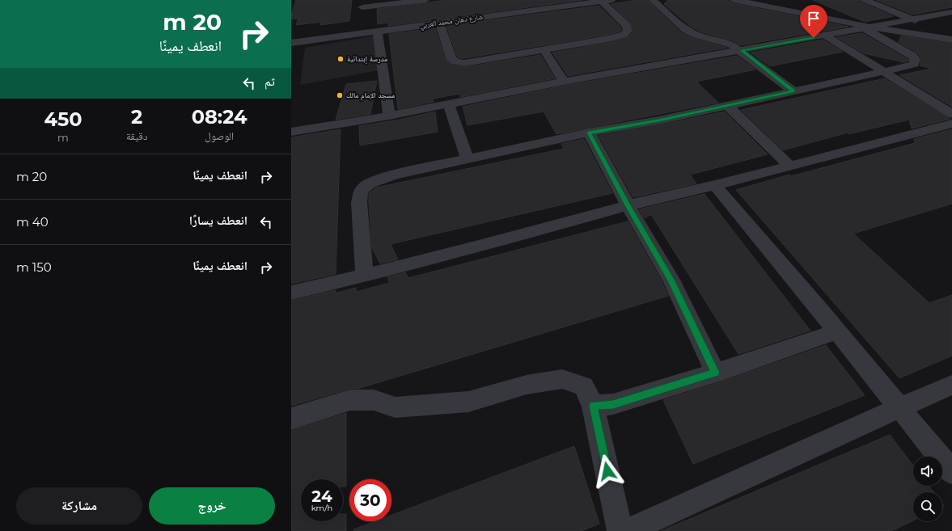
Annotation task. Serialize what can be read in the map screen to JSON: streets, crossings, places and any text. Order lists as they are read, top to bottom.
{
  "streets": {
    "street": ["شارع دهان محمد العربي"]
  },
  "places": ["مدرسة إبتدائية", "مسجد الإمام مالك"],
  "page": {
    "turn": ["20 m", "انعطف يمينًا"],
    "then": "ثم",
    "eta": [
      "08:24",
      "الوصول",
      "2",
      "دقيقة",
      "450",
      "m"
    ],
    "list": [
      {
        "name": "انعطف يمينًا",
        "value": "20 m"
      },
      {
        "name": "انعطف يسارًا",
        "value": "40 m"
      },
      {
        "name": "انعطف يمينًا",
        "value": "150 m"
      }
    ],
    "speed": "24 km/h",
    "limit": "30",
    "buttons": ["خروج", "مشاركة"]
  }
}
